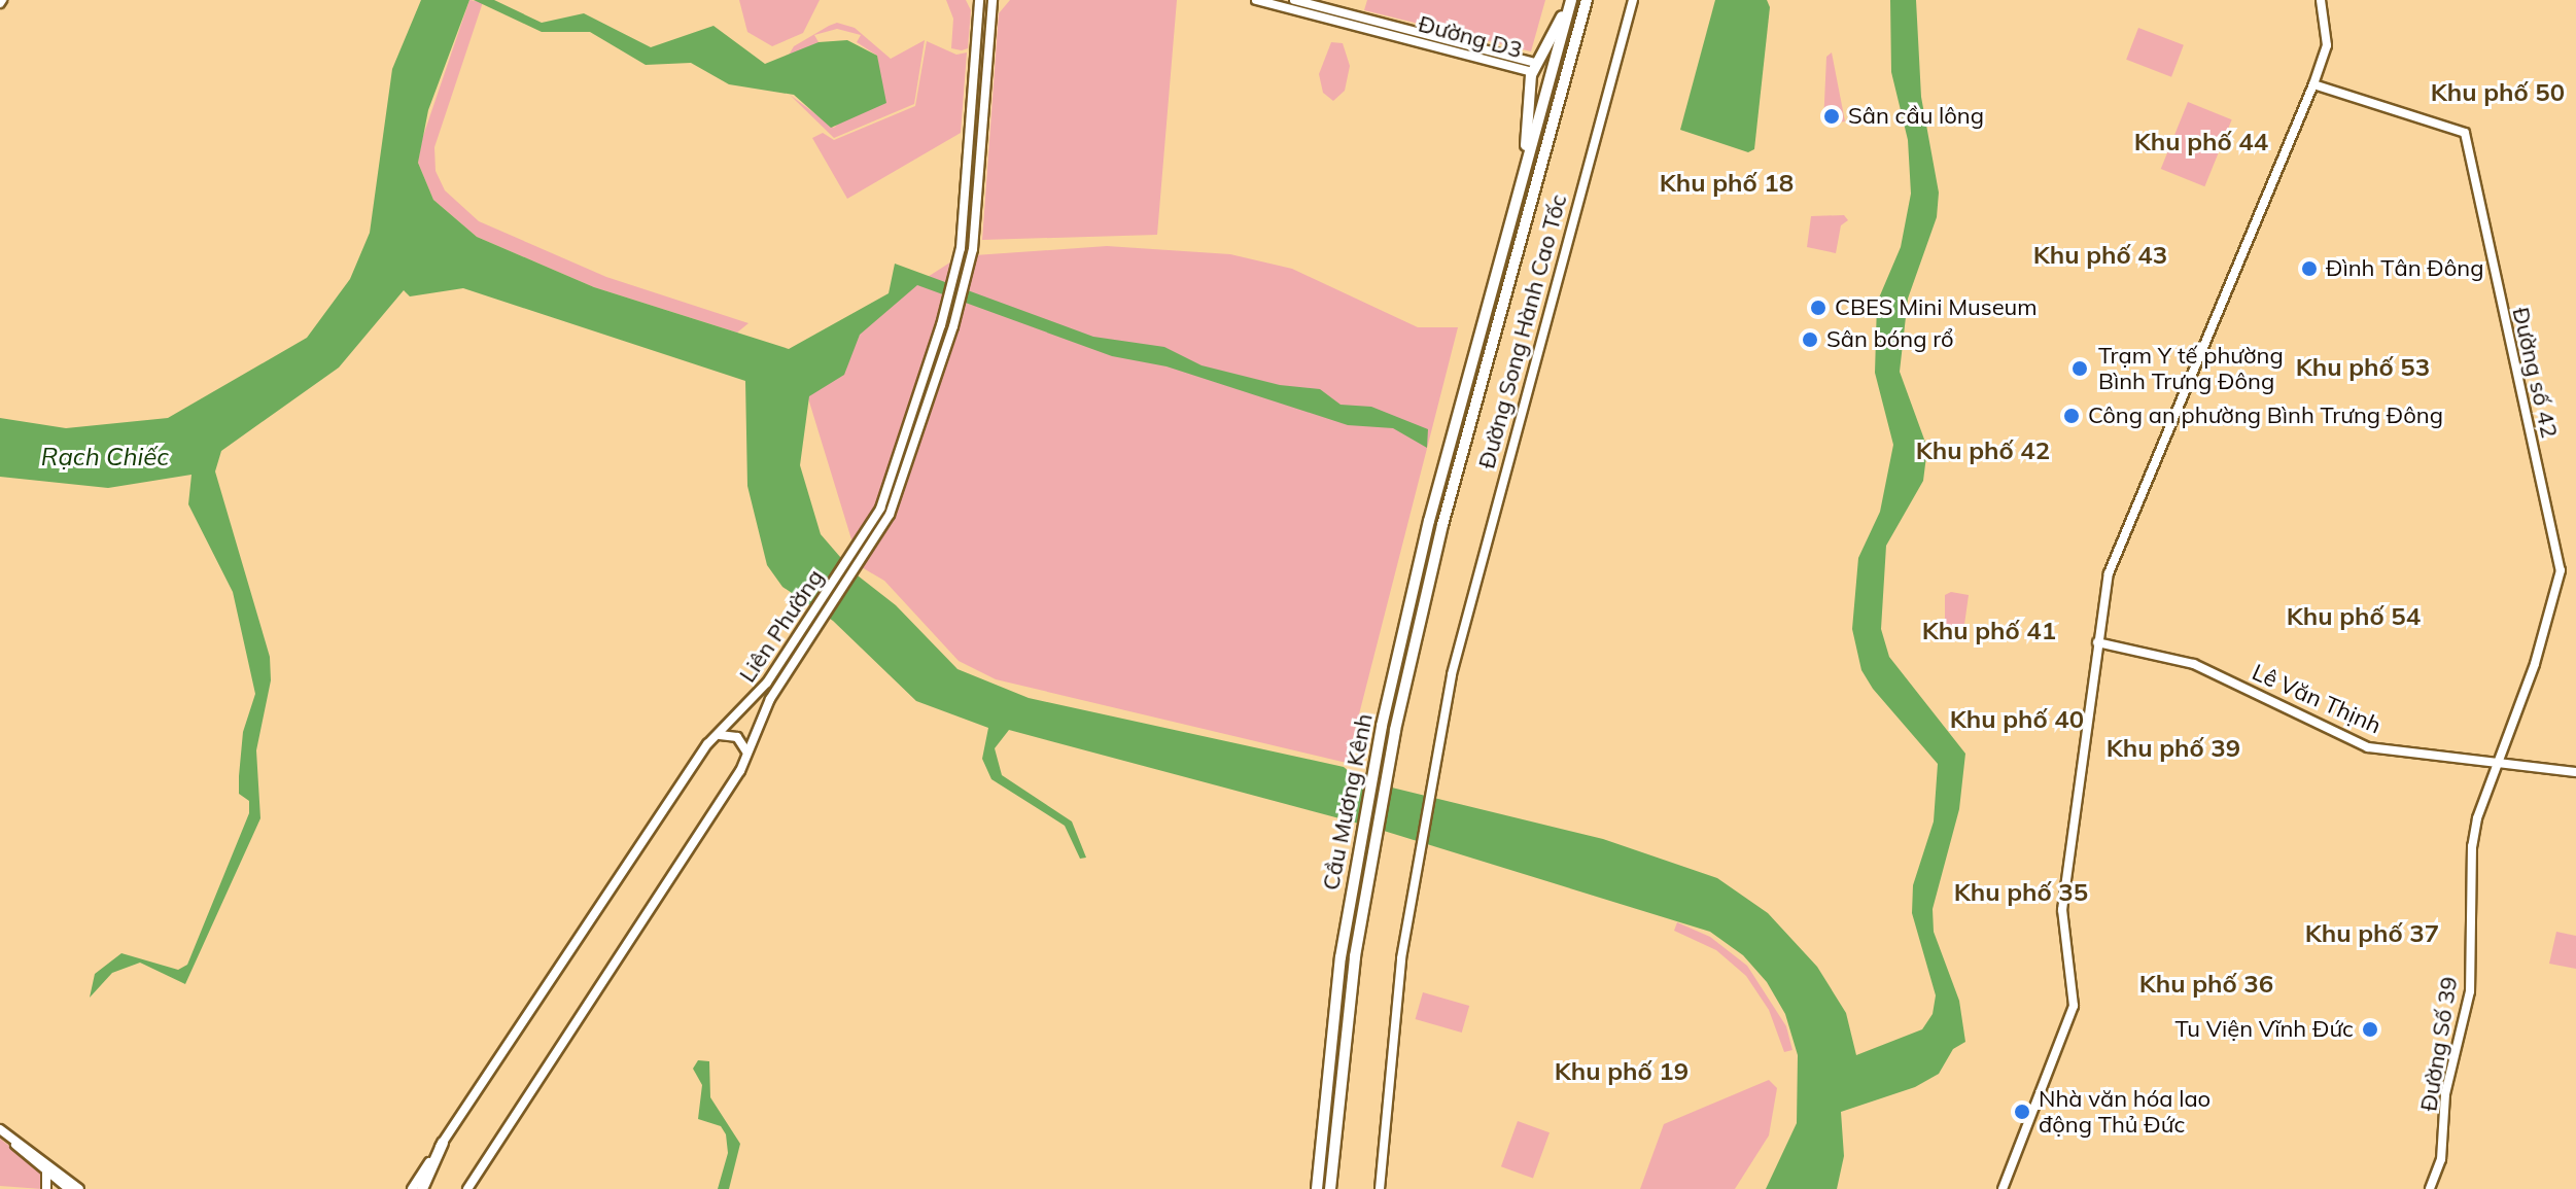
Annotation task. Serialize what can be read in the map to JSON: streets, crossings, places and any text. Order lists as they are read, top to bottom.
{
  "streets": {
    "highway": ["Cầu Mương Kênh"],
    "street": [
      "Đường D3",
      "Đường Song Hành Cao Tốc",
      "Đường số 42",
      "Liên Phường",
      "Lê Văn Thịnh",
      "Đường Số 39"
    ]
  },
  "crossings": [
    ["Đường số 42", "Lê Văn Thịnh"],
    ["Đường số 42", "Đường Số 39"],
    ["Lê Văn Thịnh", "Đường Số 39"]
  ],
  "districts": [
    "Khu phố 50",
    "Khu phố 44",
    "Khu phố 18",
    "Khu phố 43",
    "Khu phố 53",
    "Khu phố 42",
    "Khu phố 54",
    "Khu phố 41",
    "Khu phố 40",
    "Khu phố 39",
    "Khu phố 35",
    "Khu phố 37",
    "Khu phố 36",
    "Khu phố 19"
  ],
  "water": ["Rạch Chiếc"],
  "places": [
    "Sân cầu lông",
    "Đình Tân Đông",
    "CBES Mini Museum",
    "Sân bóng rổ",
    "Trạm Y tế phường Bình Trưng Đông",
    "Công an phường Bình Trưng Đông",
    "Tu Viện Vĩnh Đức",
    "Nhà văn hóa lao động Thủ Đức"
  ]
}
